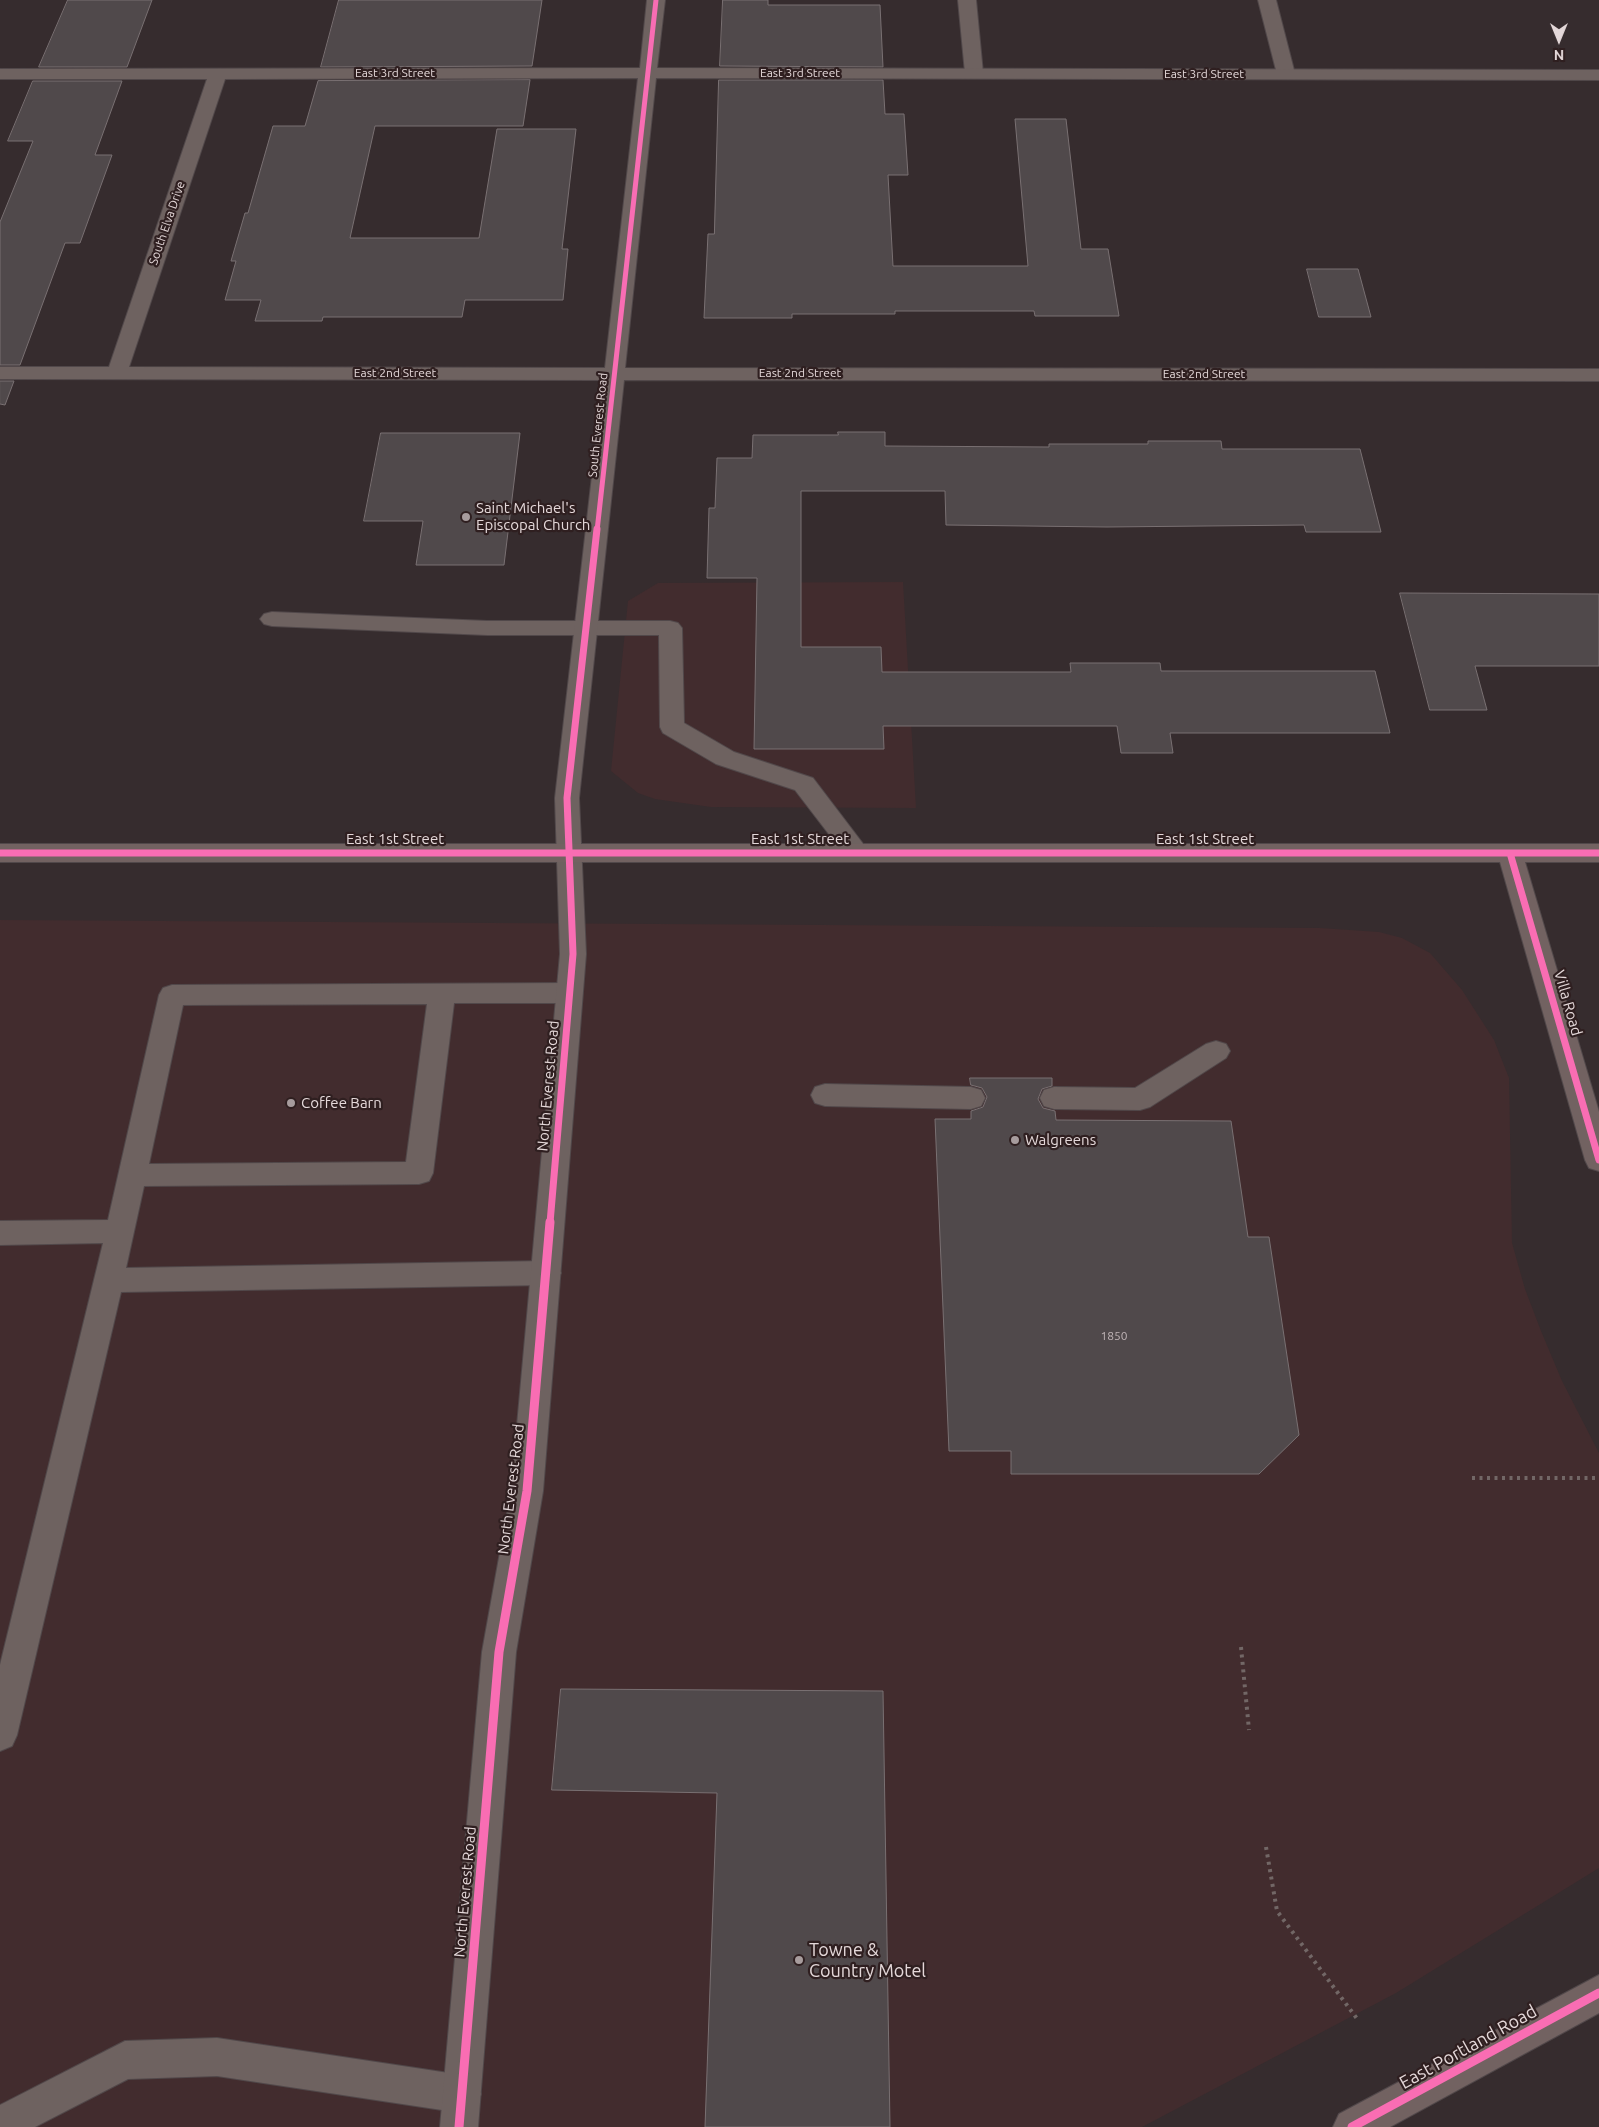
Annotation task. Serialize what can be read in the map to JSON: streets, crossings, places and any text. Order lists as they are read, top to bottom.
{
  "streets": {
    "main road": ["East 1st Street", "Villa Road", "East Portland Road"],
    "street": [
      "East 3rd Street",
      "South Elva Drive",
      "East 2nd Street",
      "South Everest Road",
      "North Everest Road"
    ]
  },
  "crossings": [
    ["East 3rd Street", "South Elva Drive"],
    ["East 3rd Street", "South Everest Road"],
    ["South Elva Drive", "East 2nd Street"],
    ["East 2nd Street", "South Everest Road"],
    ["South Everest Road", "East 1st Street"],
    ["South Everest Road", "North Everest Road"],
    ["East 1st Street", "Villa Road"],
    ["East 1st Street", "North Everest Road"]
  ],
  "places": [
    "Saint Michael's Episcopal Church",
    "Coffee Barn",
    "Walgreens",
    "Towne & Country Motel"
  ],
  "house_numbers": ["1850"],
  "north": "bottom"
}
